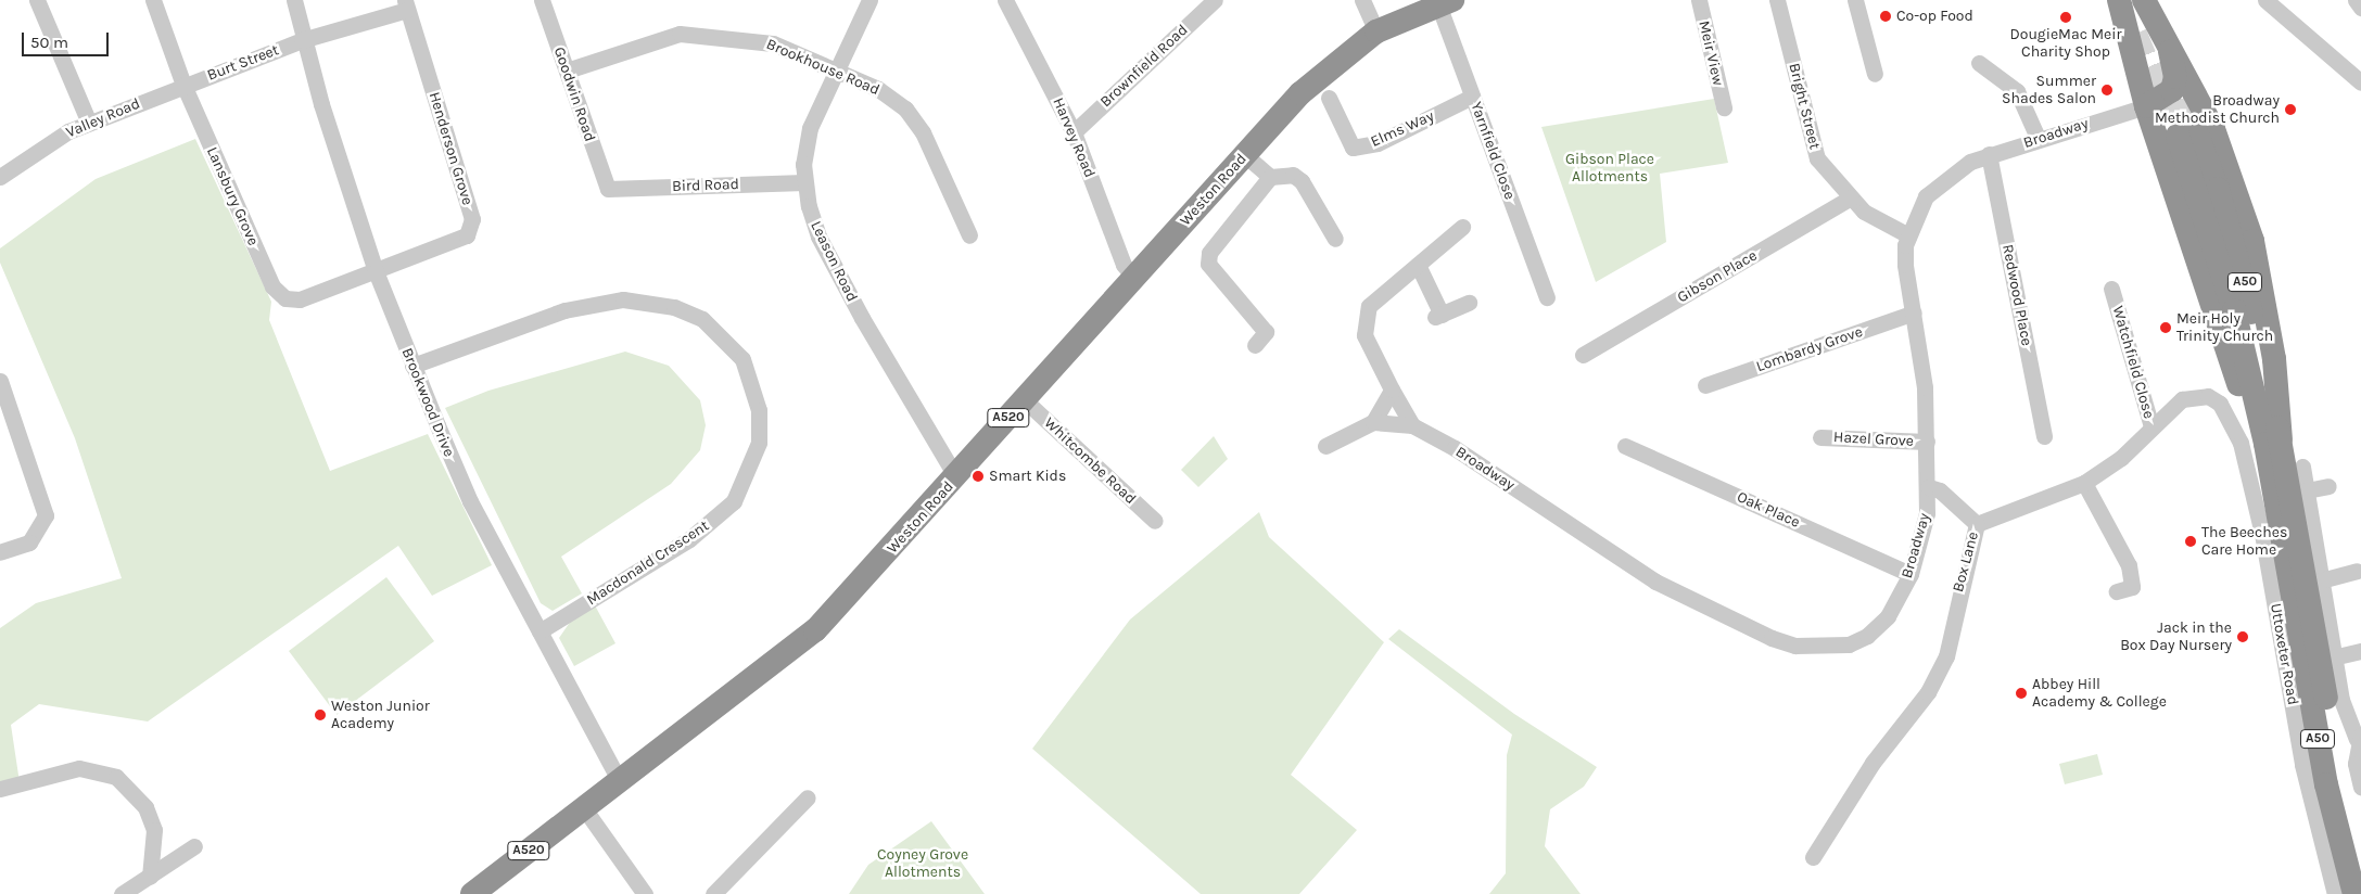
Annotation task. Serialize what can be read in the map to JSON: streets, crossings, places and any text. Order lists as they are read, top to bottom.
{
  "streets": {
    "highway": ["Weston Road", "A50", "A520"],
    "street": [
      "Meir View",
      "Burt Street",
      "Brownfield Road",
      "Brookhouse Road",
      "Goodwin Road",
      "Bright Street",
      "Valley Road",
      "Elms Way",
      "Broadway",
      "Harvey Road",
      "Henderson Grove",
      "Yarnfield Close",
      "Bird Road",
      "Lansbury Grove",
      "Leason Road",
      "Gibson Place",
      "Redwood Place",
      "Lombardy Grove",
      "Watchfield Close",
      "Brookwood Drive",
      "Hazel Grove",
      "Whitcombe Road",
      "Oak Place",
      "Box Lane",
      "Macdonald Crescent",
      "Uttoxeter Road"
    ]
  },
  "crossings": [
    ["Burt Street", "Valley Road"],
    ["Burt Street", "Henderson Grove"],
    ["Burt Street", "Lansbury Grove"],
    ["Burt Street", "Brookwood Drive"],
    ["Brownfield Road", "Harvey Road"],
    ["Brookhouse Road", "Goodwin Road"],
    ["Brookhouse Road", "Leason Road"],
    ["Goodwin Road", "Bird Road"],
    ["Bright Street", "Broadway"],
    ["Bright Street", "Gibson Place"],
    ["Valley Road", "Lansbury Grove"],
    ["Elms Way", "Yarnfield Close"],
    ["Broadway", "Redwood Place"],
    ["Broadway", "Lombardy Grove"],
    ["Broadway", "Hazel Grove"],
    ["Broadway", "Oak Place"],
    ["Harvey Road", "Weston Road"],
    ["Henderson Grove", "Lansbury Grove"],
    ["Henderson Grove", "Brookwood Drive"],
    ["Yarnfield Close", "Weston Road"],
    ["Bird Road", "Leason Road"],
    ["Weston Road", "Leason Road"],
    ["Weston Road", "Brookwood Drive"],
    ["Weston Road", "Whitcombe Road"],
    ["Lansbury Grove", "Brookwood Drive"],
    ["Watchfield Close", "Box Lane"],
    ["Brookwood Drive", "Macdonald Crescent"],
    ["Box Lane", "Uttoxeter Road"]
  ],
  "parks": ["Gibson Place Allotments", "Coyney Grove Allotments"],
  "places": [
    "Co-op Food",
    "DougieMac Meir Charity Shop",
    "Summer Shades Salon",
    "Broadway Methodist Church",
    "Meir Holy Trinity Church",
    "Smart Kids",
    "The Beeches Care Home",
    "Jack in the Box Day Nursery",
    "Abbey Hill Academy & College",
    "Weston Junior Academy"
  ],
  "scale_bar": "50 m"
}
